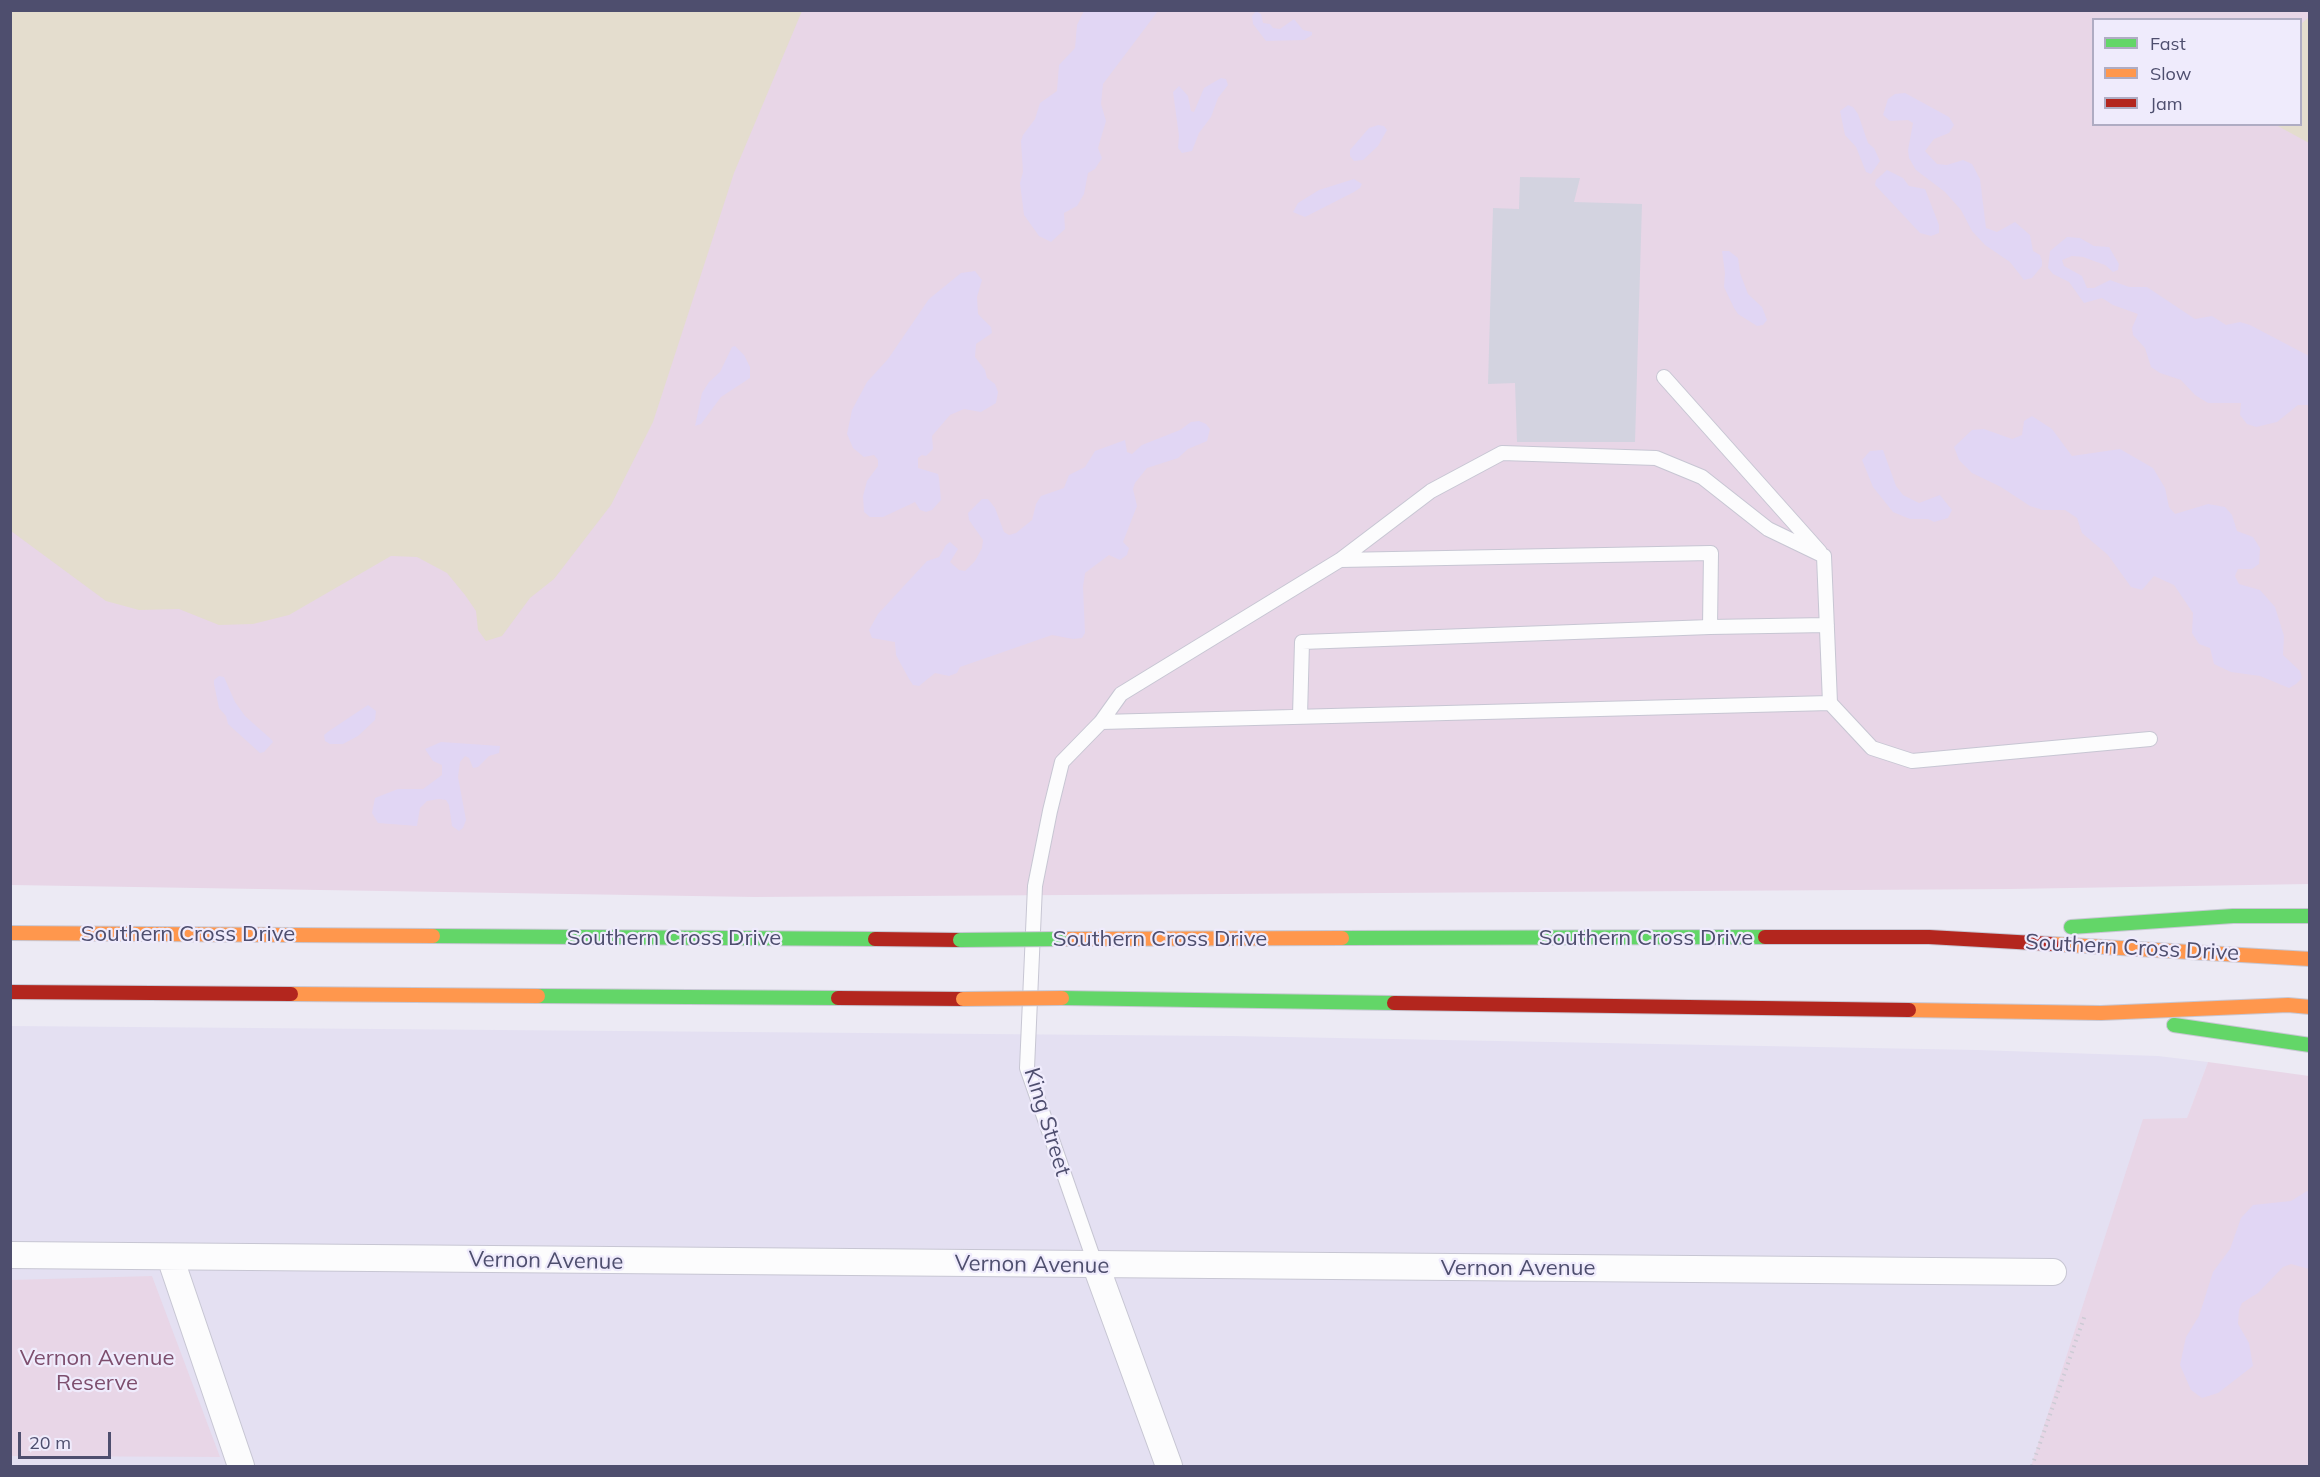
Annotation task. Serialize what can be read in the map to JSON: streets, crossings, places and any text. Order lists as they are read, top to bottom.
{
  "streets": {
    "highway": ["Southern Cross Drive"],
    "street": ["King Street", "Vernon Avenue"]
  },
  "crossings": [
    ["King Street", "Vernon Avenue"]
  ],
  "parks": ["Vernon Avenue Reserve"],
  "legend": ["Fast", "Slow", "Jam"],
  "scale_bar": "20 m"
}
